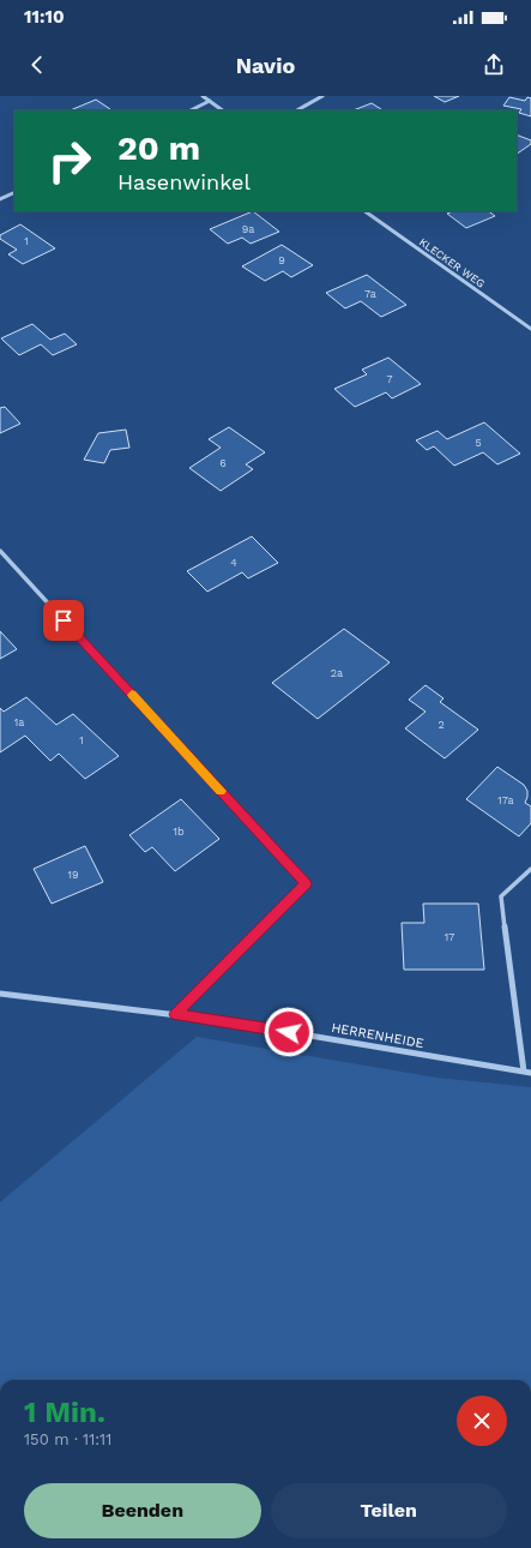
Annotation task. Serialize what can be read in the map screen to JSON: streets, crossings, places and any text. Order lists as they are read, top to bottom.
{
  "streets": {
    "street": ["KLECKER WEG", "HERRENHEIDE"]
  },
  "house_numbers": [
    "9a",
    "1",
    "9",
    "7a",
    "7",
    "5",
    "6",
    "4",
    "2a",
    "1a",
    "2",
    "1",
    "17a",
    "1b",
    "19",
    "17"
  ],
  "page": {
    "status": "11:10",
    "header": "Navio",
    "turn": ["20 m", "Hasenwinkel"],
    "heading": ["1 Min.", "150 m · 11:11"],
    "buttons": ["Beenden", "Teilen"]
  }
}
